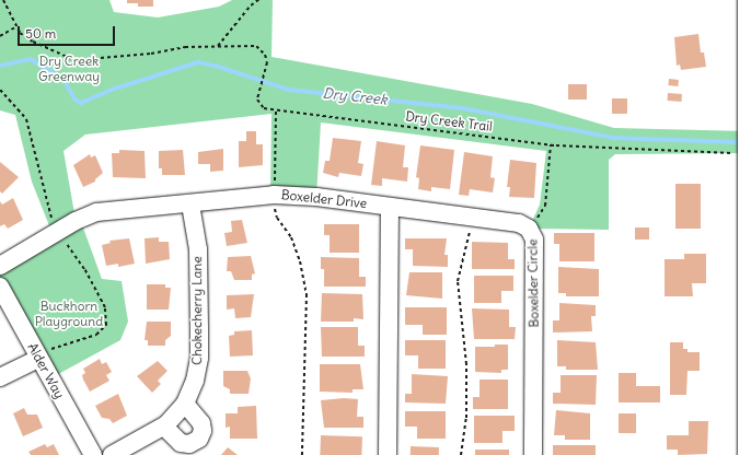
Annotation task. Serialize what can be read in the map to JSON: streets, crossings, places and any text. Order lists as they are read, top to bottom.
{
  "streets": {
    "street": [
      "Boxelder Drive",
      "Boxelder Circle",
      "Chokecherry Lane",
      "Alder Way"
    ],
    "path": ["Dry Creek Trail"]
  },
  "crossings": [
    ["Boxelder Drive", "Boxelder Circle"],
    ["Boxelder Drive", "Chokecherry Lane"]
  ],
  "water": ["Dry Creek"],
  "parks": ["Dry Creek Greenway", "Buckhorn Playground"],
  "scale_bar": "50 m"
}
